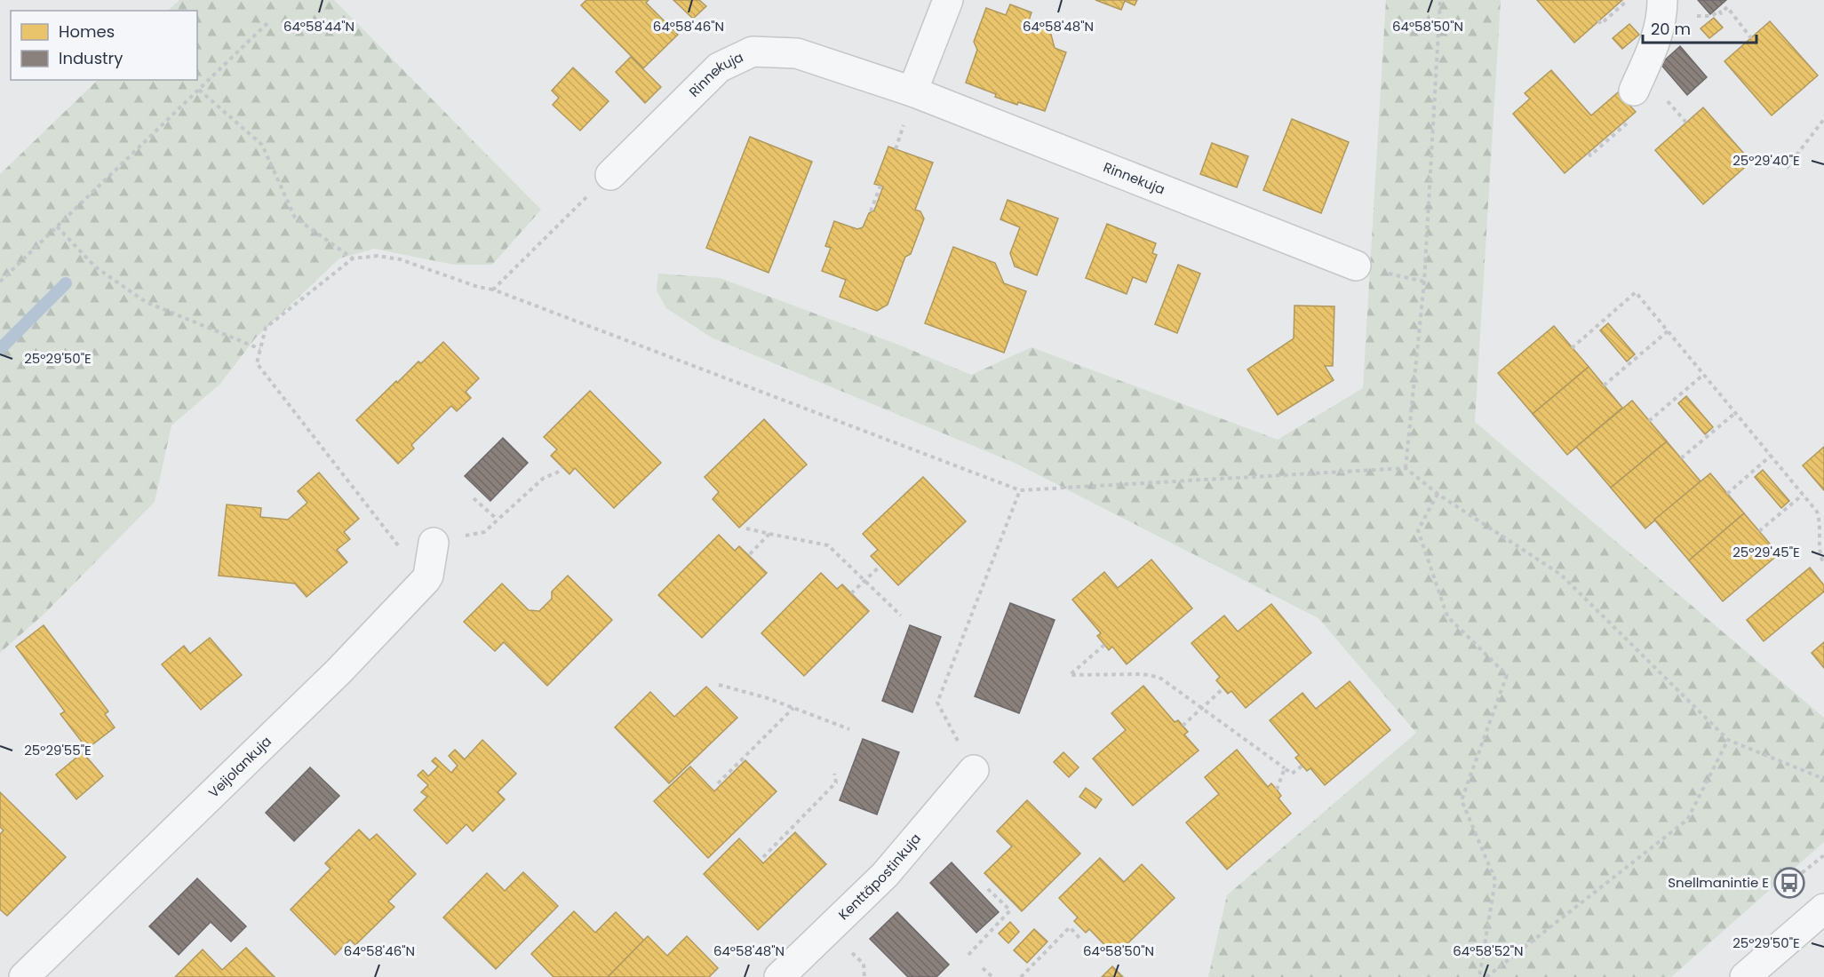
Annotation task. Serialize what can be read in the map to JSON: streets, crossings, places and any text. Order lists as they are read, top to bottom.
{
  "streets": {
    "street": ["Rinnekuja", "Veijolankuja", "Kenttäpostinkuja"]
  },
  "places": {
    "bus stop": ["Snellmanintie E"]
  },
  "legend": ["Homes", "Industry"],
  "scale_bar": "20 m",
  "coordinates": [
    "64°58'44\"N",
    "64°58'46\"N",
    "64°58'48\"N",
    "64°58'50\"N",
    "25°29'40\"E",
    "25°29'50\"E",
    "25°29'45\"E",
    "25°29'55\"E",
    "64°58'52\"N"
  ]
}
